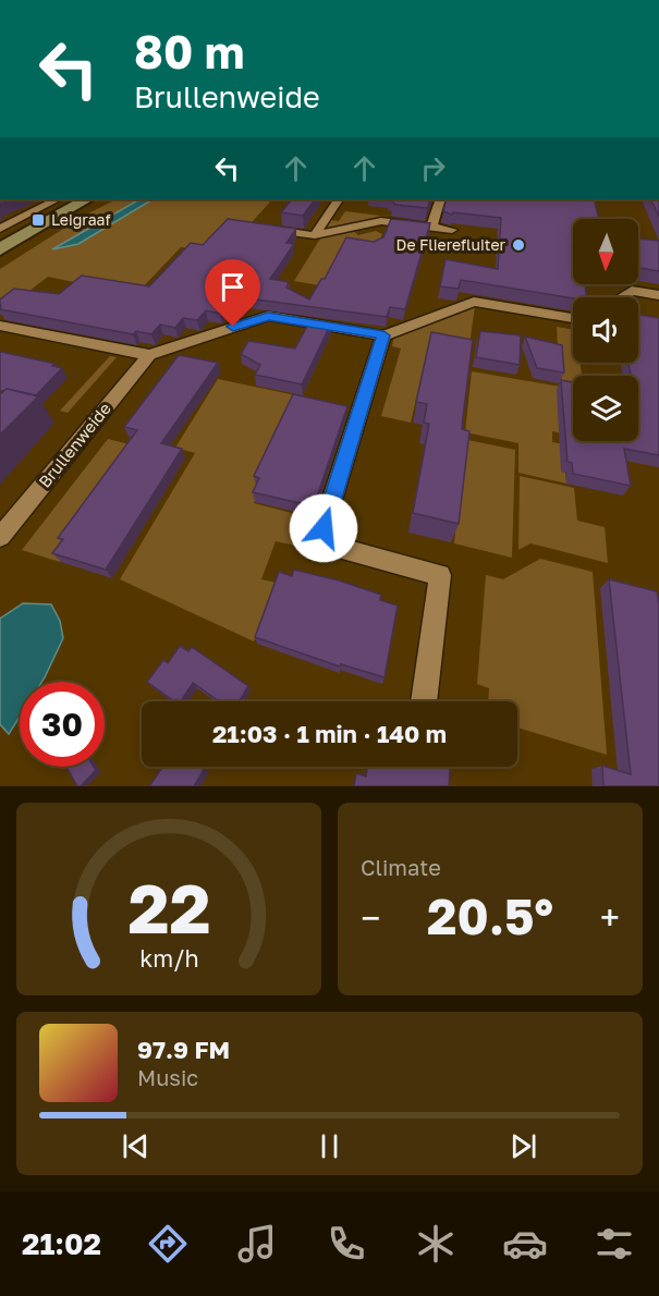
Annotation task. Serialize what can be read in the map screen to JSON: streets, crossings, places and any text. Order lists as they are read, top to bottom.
{
  "streets": {
    "street": ["Brullenweide"]
  },
  "places": {
    "transit": ["Leigraaf"],
    "other": ["De Flierefluiter"]
  },
  "north": "bottom",
  "page": {
    "turn": ["80 m", "Brullenweide"],
    "limit": "30",
    "trip": "21:03 · 1 min · 140 m",
    "tile": "Climate",
    "heat": ["−", "20.5°", "+"],
    "song": ["97.9 FM", "Music"],
    "tabs": "21:02",
    "gauge": ["22", "km/h"]
  }
}
